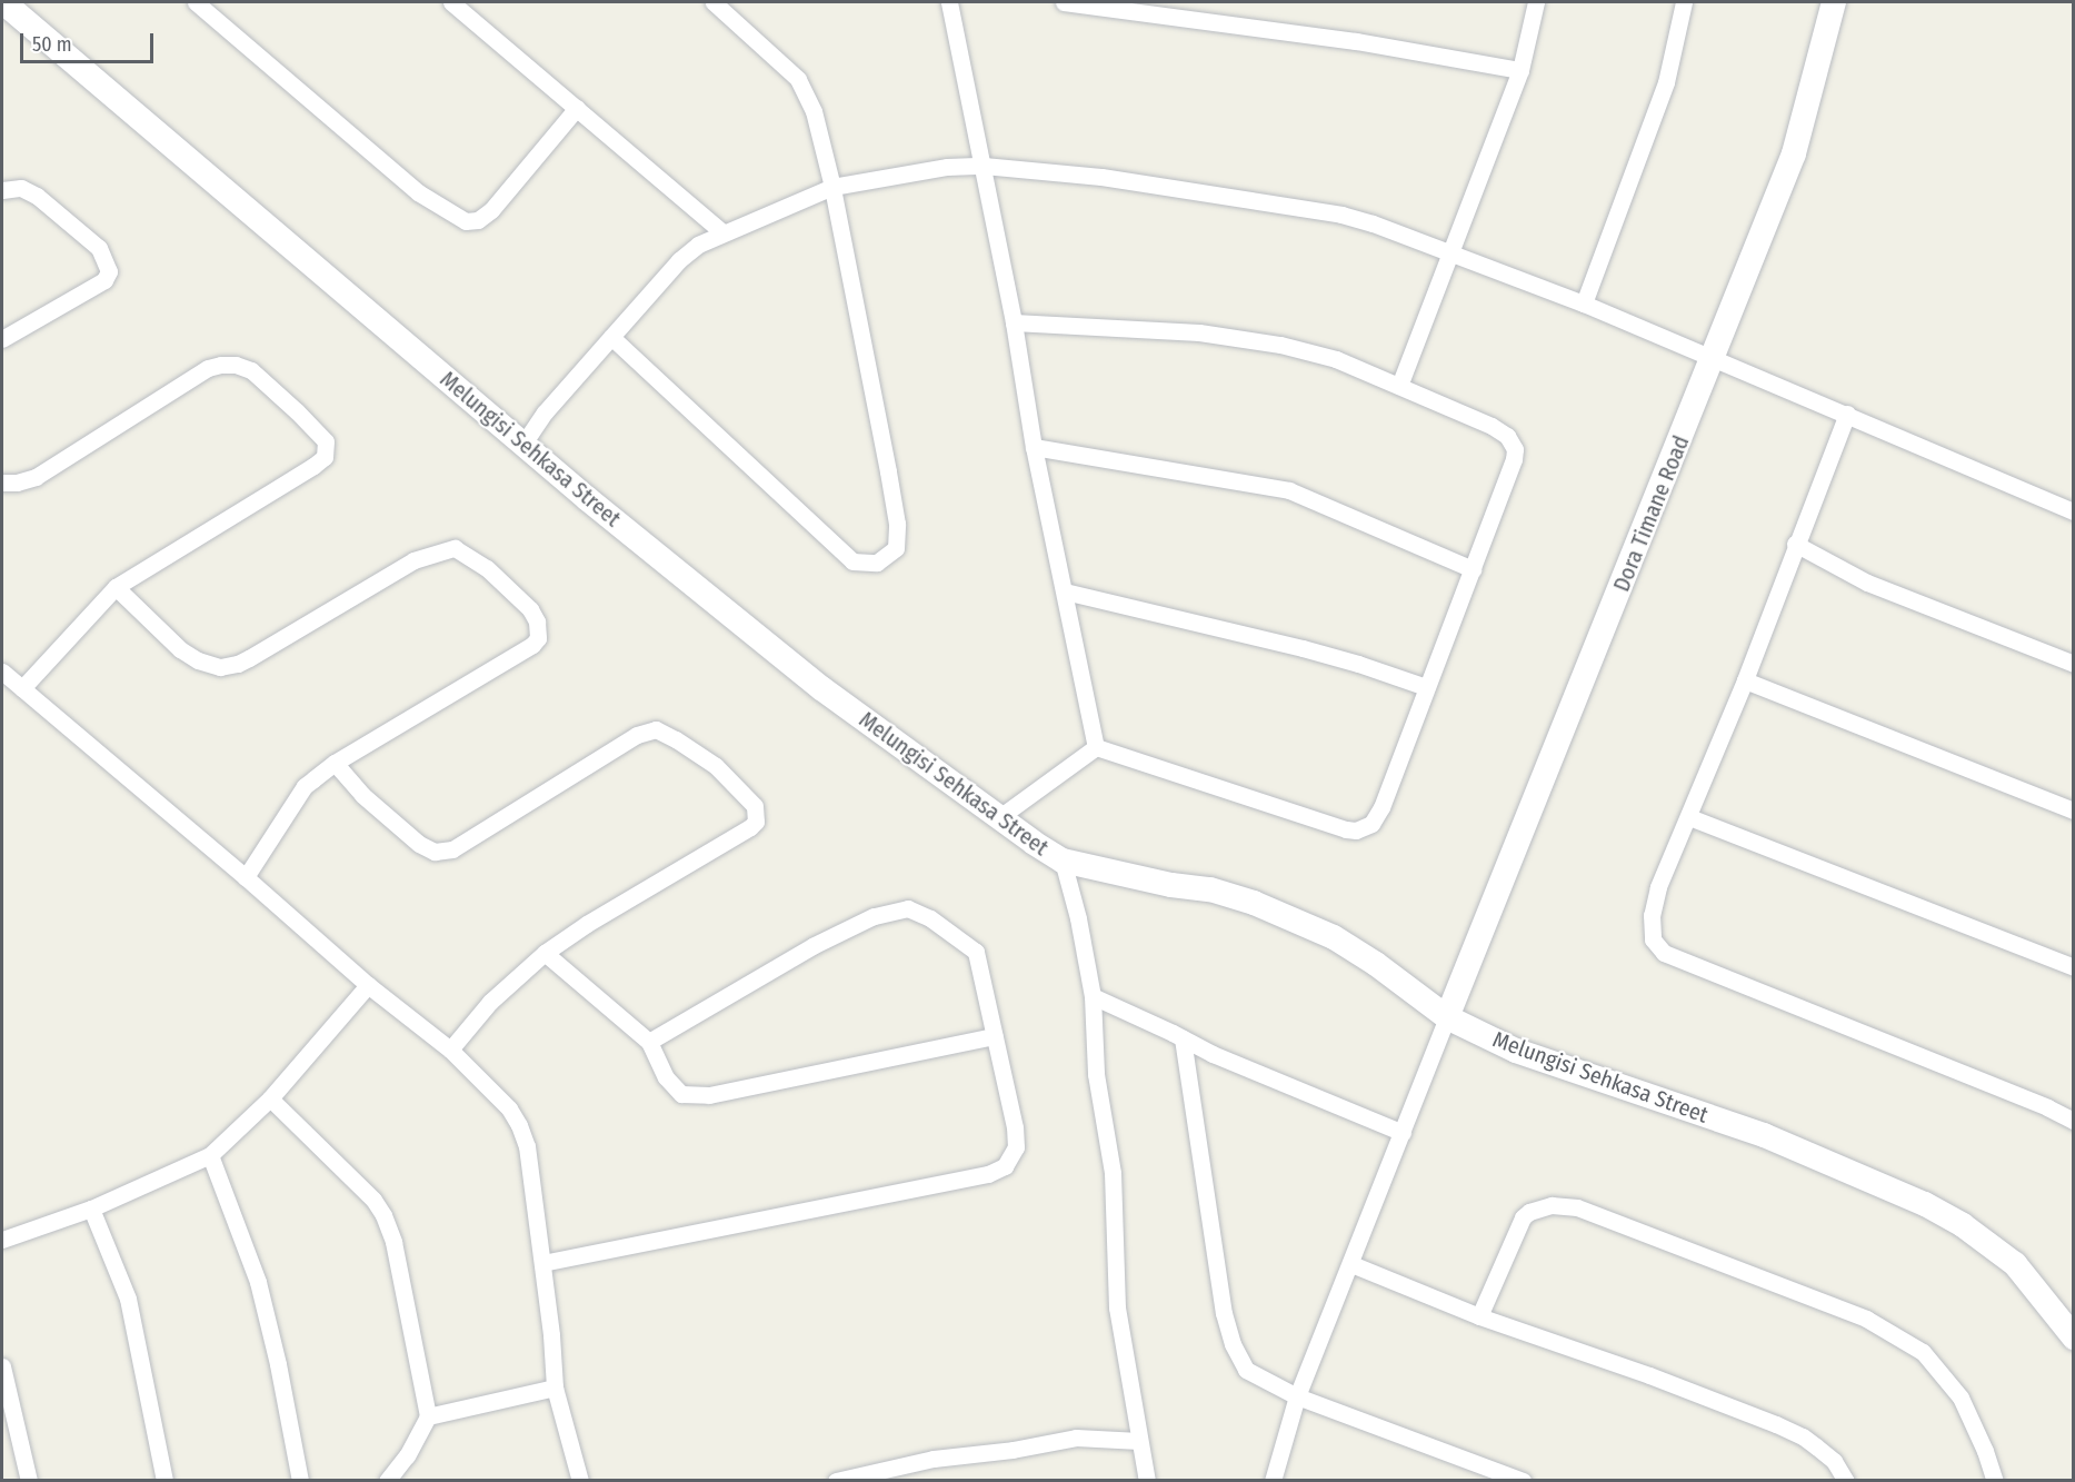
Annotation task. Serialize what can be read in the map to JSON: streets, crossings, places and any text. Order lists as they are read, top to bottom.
{
  "streets": {
    "street": ["Melungisi Sehkasa Street", "Dora Timane Road"]
  },
  "crossings": [
    ["Melungisi Sehkasa Street", "Dora Timane Road"]
  ],
  "scale_bar": "50 m"
}
